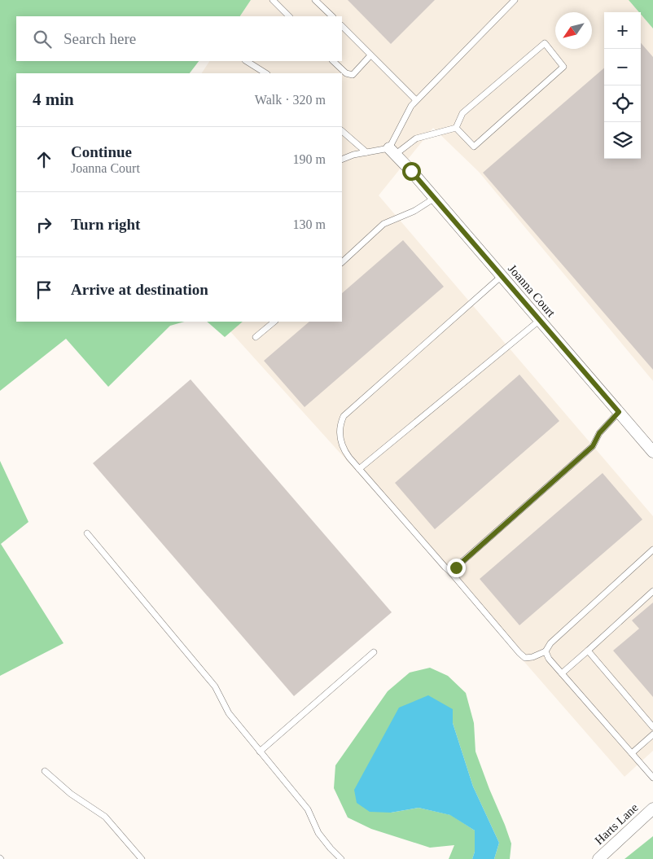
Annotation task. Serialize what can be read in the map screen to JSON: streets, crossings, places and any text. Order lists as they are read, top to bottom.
{
  "streets": {
    "street": ["Joanna Court", "Harts Lane"]
  },
  "north": "bottom left",
  "page": {
    "map_buttons": ["+", "−"],
    "search": "Search here",
    "heading": ["4 min", "Walk · 320 m"],
    "list": [
      ["Continue", "Joanna Court", "190 m"],
      ["Turn right", "130 m"],
      "Arrive at destination"
    ]
  }
}
